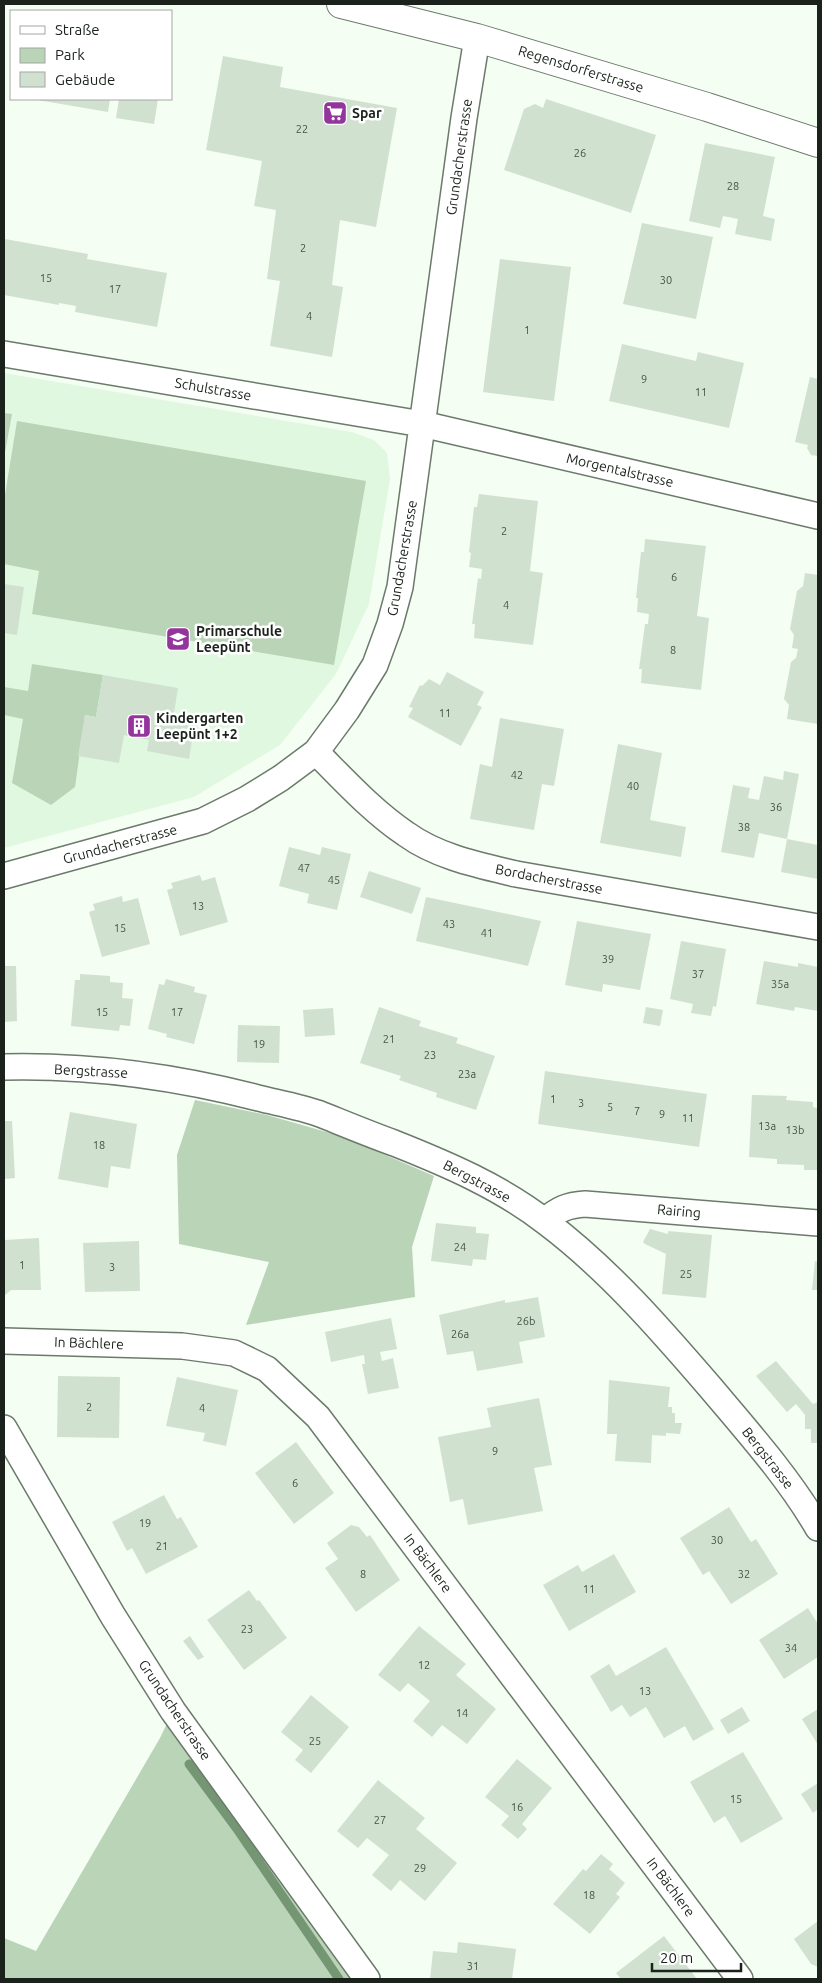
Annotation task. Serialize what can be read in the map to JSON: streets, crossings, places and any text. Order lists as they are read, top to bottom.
{
  "streets": {
    "street": [
      "Regensdorferstrasse",
      "Grundacherstrasse",
      "Schulstrasse",
      "Morgentalstrasse",
      "Bordacherstrasse",
      "Bergstrasse",
      "Rairing",
      "In Bächlere"
    ]
  },
  "crossings": [
    ["Regensdorferstrasse", "Grundacherstrasse"],
    ["Grundacherstrasse", "Schulstrasse"],
    ["Grundacherstrasse", "Morgentalstrasse"],
    ["Grundacherstrasse", "Bordacherstrasse"],
    ["Schulstrasse", "Morgentalstrasse"],
    ["Bergstrasse", "Rairing"]
  ],
  "places": {
    "supermarket": ["Spar"],
    "school or university": ["Primarschule Leepünt"],
    "building": ["Kindergarten Leepünt 1+2"]
  },
  "house_numbers": [
    "22",
    "26",
    "28",
    "2",
    "15",
    "30",
    "17",
    "4",
    "1",
    "9",
    "11",
    "2",
    "6",
    "4",
    "8",
    "11",
    "42",
    "40",
    "36",
    "38",
    "47",
    "45",
    "13",
    "43",
    "15",
    "41",
    "39",
    "37",
    "35a",
    "15",
    "17",
    "21",
    "19",
    "23",
    "23a",
    "1",
    "3",
    "5",
    "7",
    "9",
    "11",
    "13a",
    "13b",
    "18",
    "24",
    "1",
    "3",
    "25",
    "26b",
    "26a",
    "2",
    "4",
    "9",
    "6",
    "19",
    "30",
    "21",
    "8",
    "32",
    "11",
    "23",
    "34",
    "12",
    "13",
    "14",
    "25",
    "15",
    "16",
    "27",
    "29",
    "18",
    "31"
  ],
  "legend": ["Straße", "Park", "Gebäude"],
  "scale_bar": "20 m"
}
